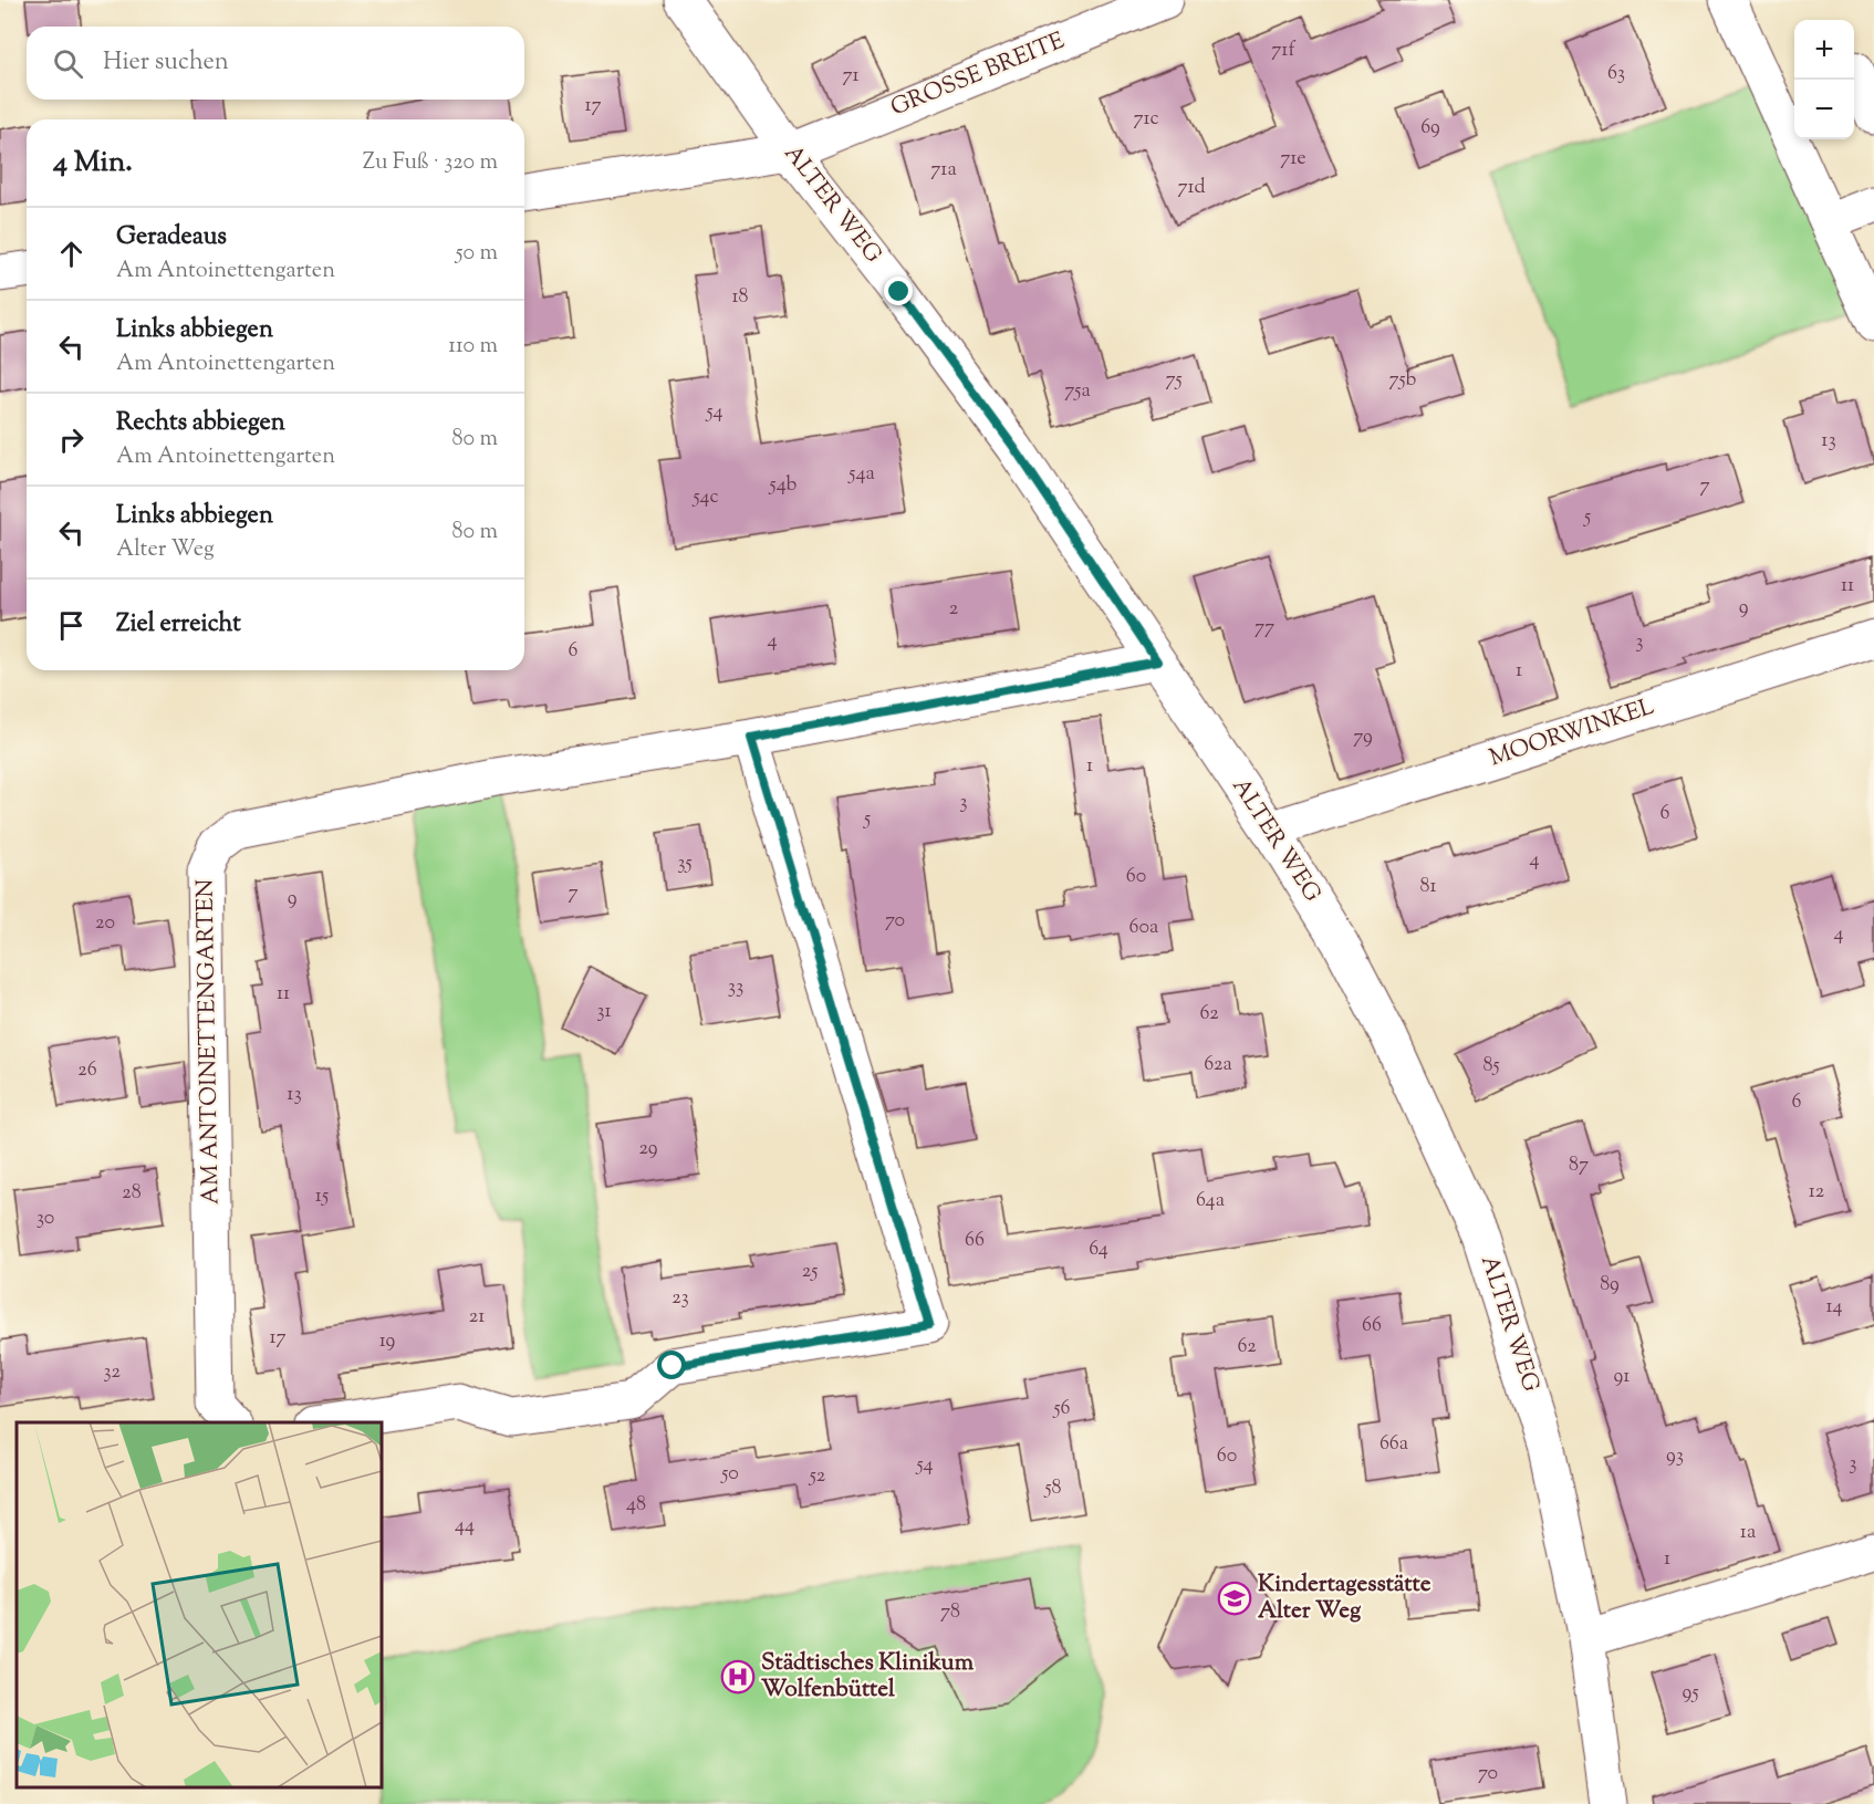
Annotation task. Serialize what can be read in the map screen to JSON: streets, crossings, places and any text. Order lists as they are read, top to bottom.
{
  "streets": {
    "street": [
      "GROSSE BREITE",
      "ALTER WEG",
      "MOORWINKEL",
      "AM ANTOINETTENGARTEN"
    ]
  },
  "crossings": [
    ["GROSSE BREITE", "ALTER WEG"],
    ["ALTER WEG", "MOORWINKEL"],
    ["ALTER WEG", "AM ANTOINETTENGARTEN"]
  ],
  "places": {
    "school or university": ["Kindertagesstätte Alter Weg"],
    "hospital": ["Städtisches Klinikum Wolfenbüttel"]
  },
  "house_numbers": [
    "71f",
    "63",
    "71",
    "17",
    "71c",
    "69",
    "71e",
    "71a",
    "71d",
    "18",
    "75",
    "75b",
    "75a",
    "54",
    "13",
    "54a",
    "54b",
    "7",
    "54c",
    "5",
    "11",
    "9",
    "2",
    "77",
    "4",
    "3",
    "6",
    "1",
    "79",
    "1",
    "3",
    "6",
    "5",
    "4",
    "35",
    "60",
    "81",
    "7",
    "9",
    "70",
    "20",
    "60a",
    "4",
    "33",
    "11",
    "31",
    "62",
    "62a",
    "85",
    "26",
    "13",
    "6",
    "29",
    "87",
    "12",
    "28",
    "15",
    "64a",
    "30",
    "66",
    "64",
    "25",
    "89",
    "23",
    "14",
    "21",
    "66",
    "17",
    "19",
    "62",
    "32",
    "91",
    "56",
    "66a",
    "60",
    "93",
    "3",
    "54",
    "50",
    "52",
    "58",
    "48",
    "44",
    "1a",
    "1",
    "78",
    "95",
    "70"
  ],
  "page": {
    "map_buttons": ["+", "−"],
    "search": "Hier suchen",
    "heading": ["4 Min.", "Zu Fuß · 320 m"],
    "list": [
      ["Geradeaus", "Am Antoinettengarten", "50 m"],
      ["Links abbiegen", "Am Antoinettengarten", "110 m"],
      ["Rechts abbiegen", "Am Antoinettengarten", "80 m"],
      ["Links abbiegen", "Alter Weg", "80 m"],
      "Ziel erreicht"
    ]
  }
}
